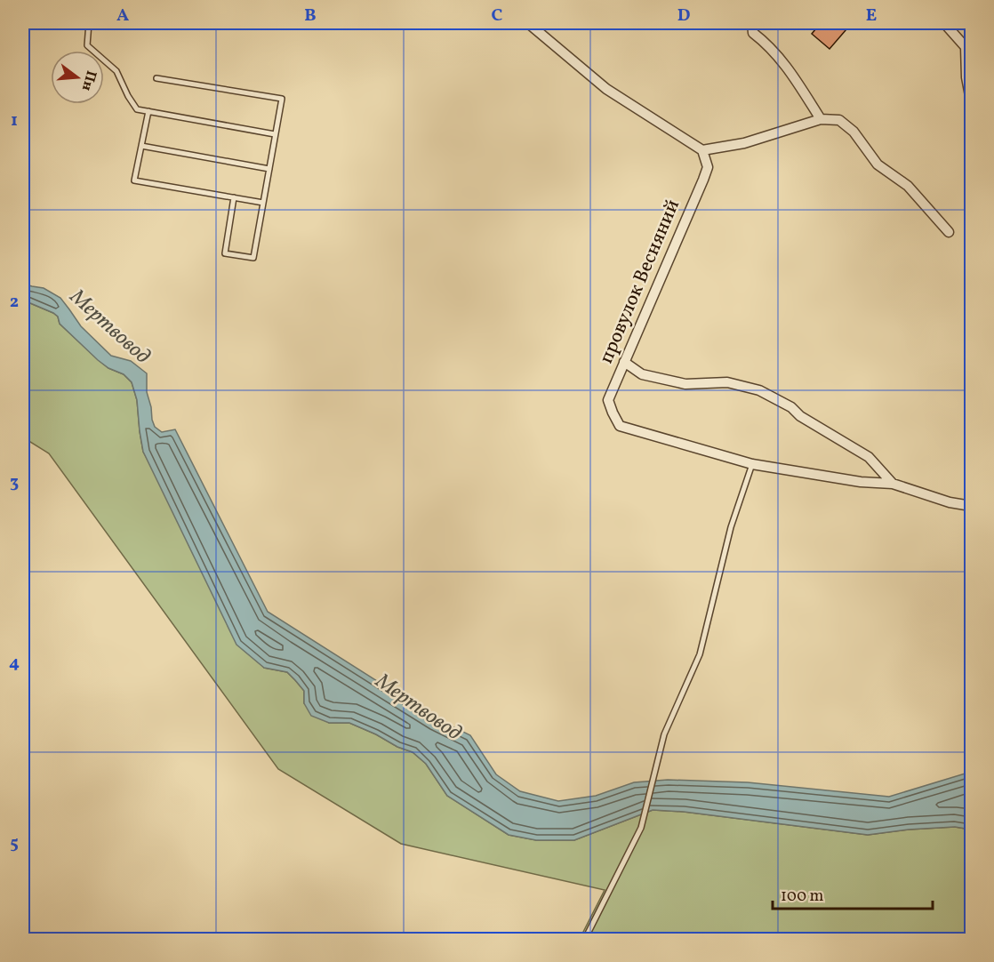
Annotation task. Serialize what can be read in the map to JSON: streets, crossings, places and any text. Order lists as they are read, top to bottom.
{
  "streets": {
    "street": ["провулок Весняний"]
  },
  "water": ["Мертвовод"],
  "scale_bar": "100 m",
  "north": "right",
  "grid": {
    "columns": [
      "A",
      "B",
      "C",
      "D",
      "E"
    ],
    "rows": [
      "1",
      "2",
      "3",
      "4",
      "5"
    ]
  }
}
